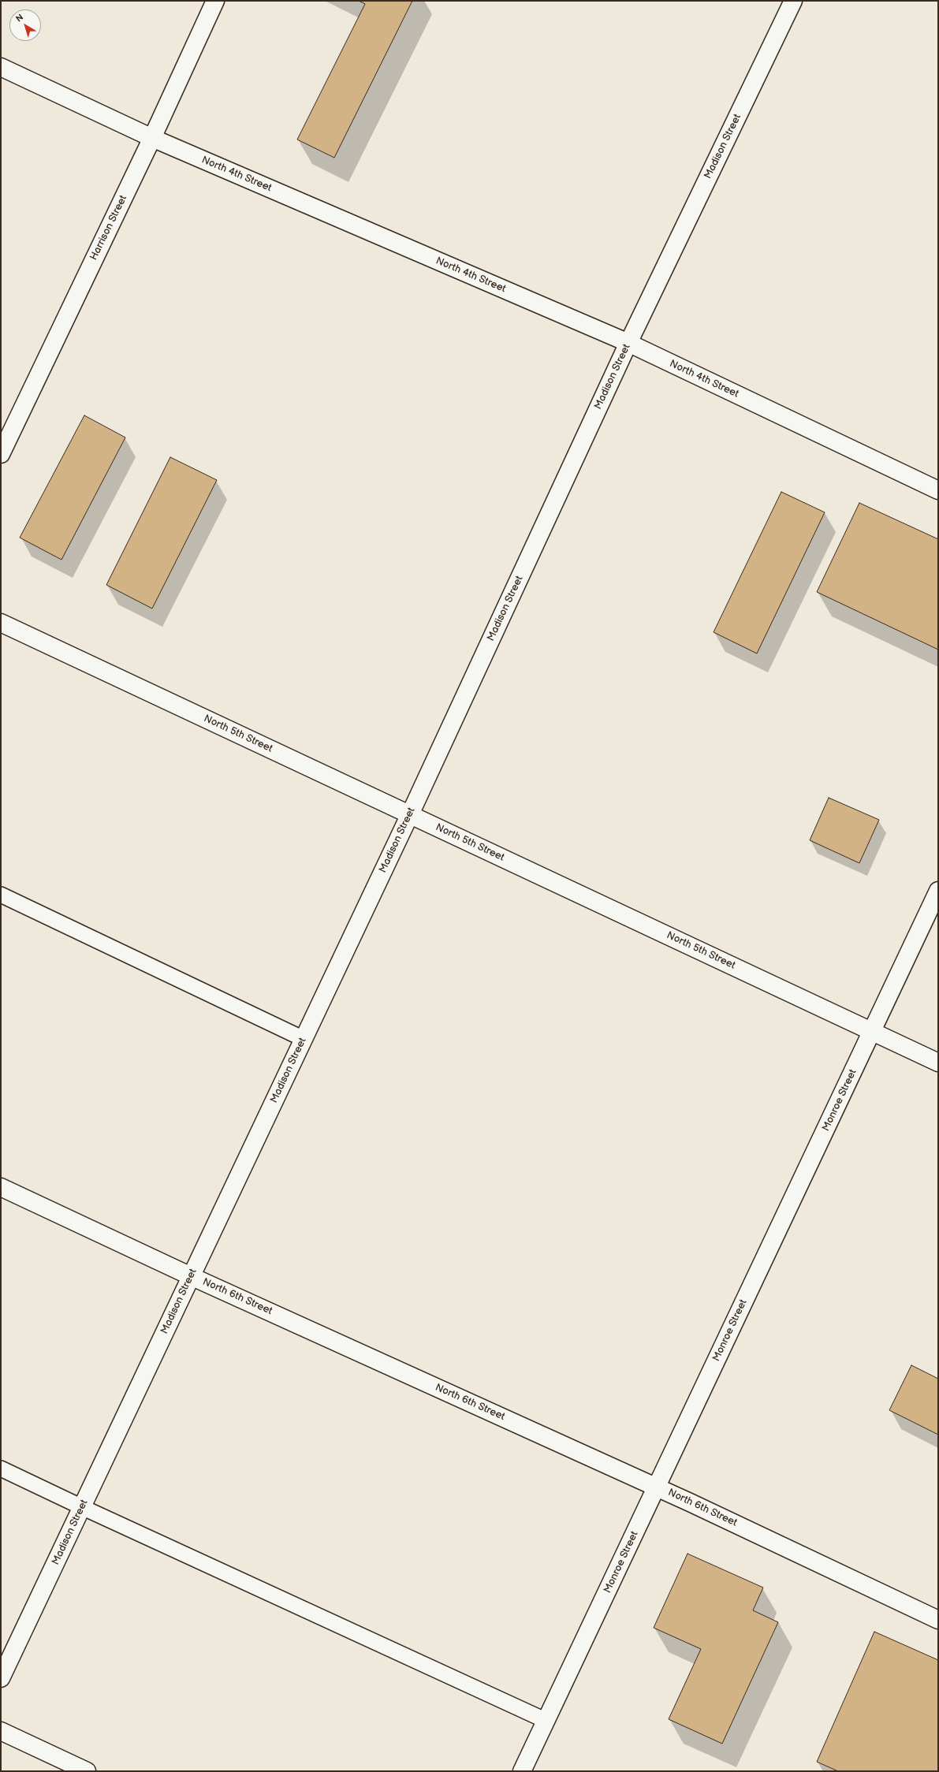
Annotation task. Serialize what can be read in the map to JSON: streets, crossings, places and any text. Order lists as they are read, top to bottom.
{
  "streets": {
    "street": [
      "Madison Street",
      "North 4th Street",
      "Harrison Street",
      "North 5th Street",
      "Monroe Street",
      "North 6th Street"
    ]
  },
  "crossings": [
    ["Madison Street", "North 4th Street"],
    ["Madison Street", "North 5th Street"],
    ["Madison Street", "North 6th Street"],
    ["North 4th Street", "Harrison Street"],
    ["North 5th Street", "Monroe Street"],
    ["Monroe Street", "North 6th Street"]
  ],
  "north": "top left"
}
